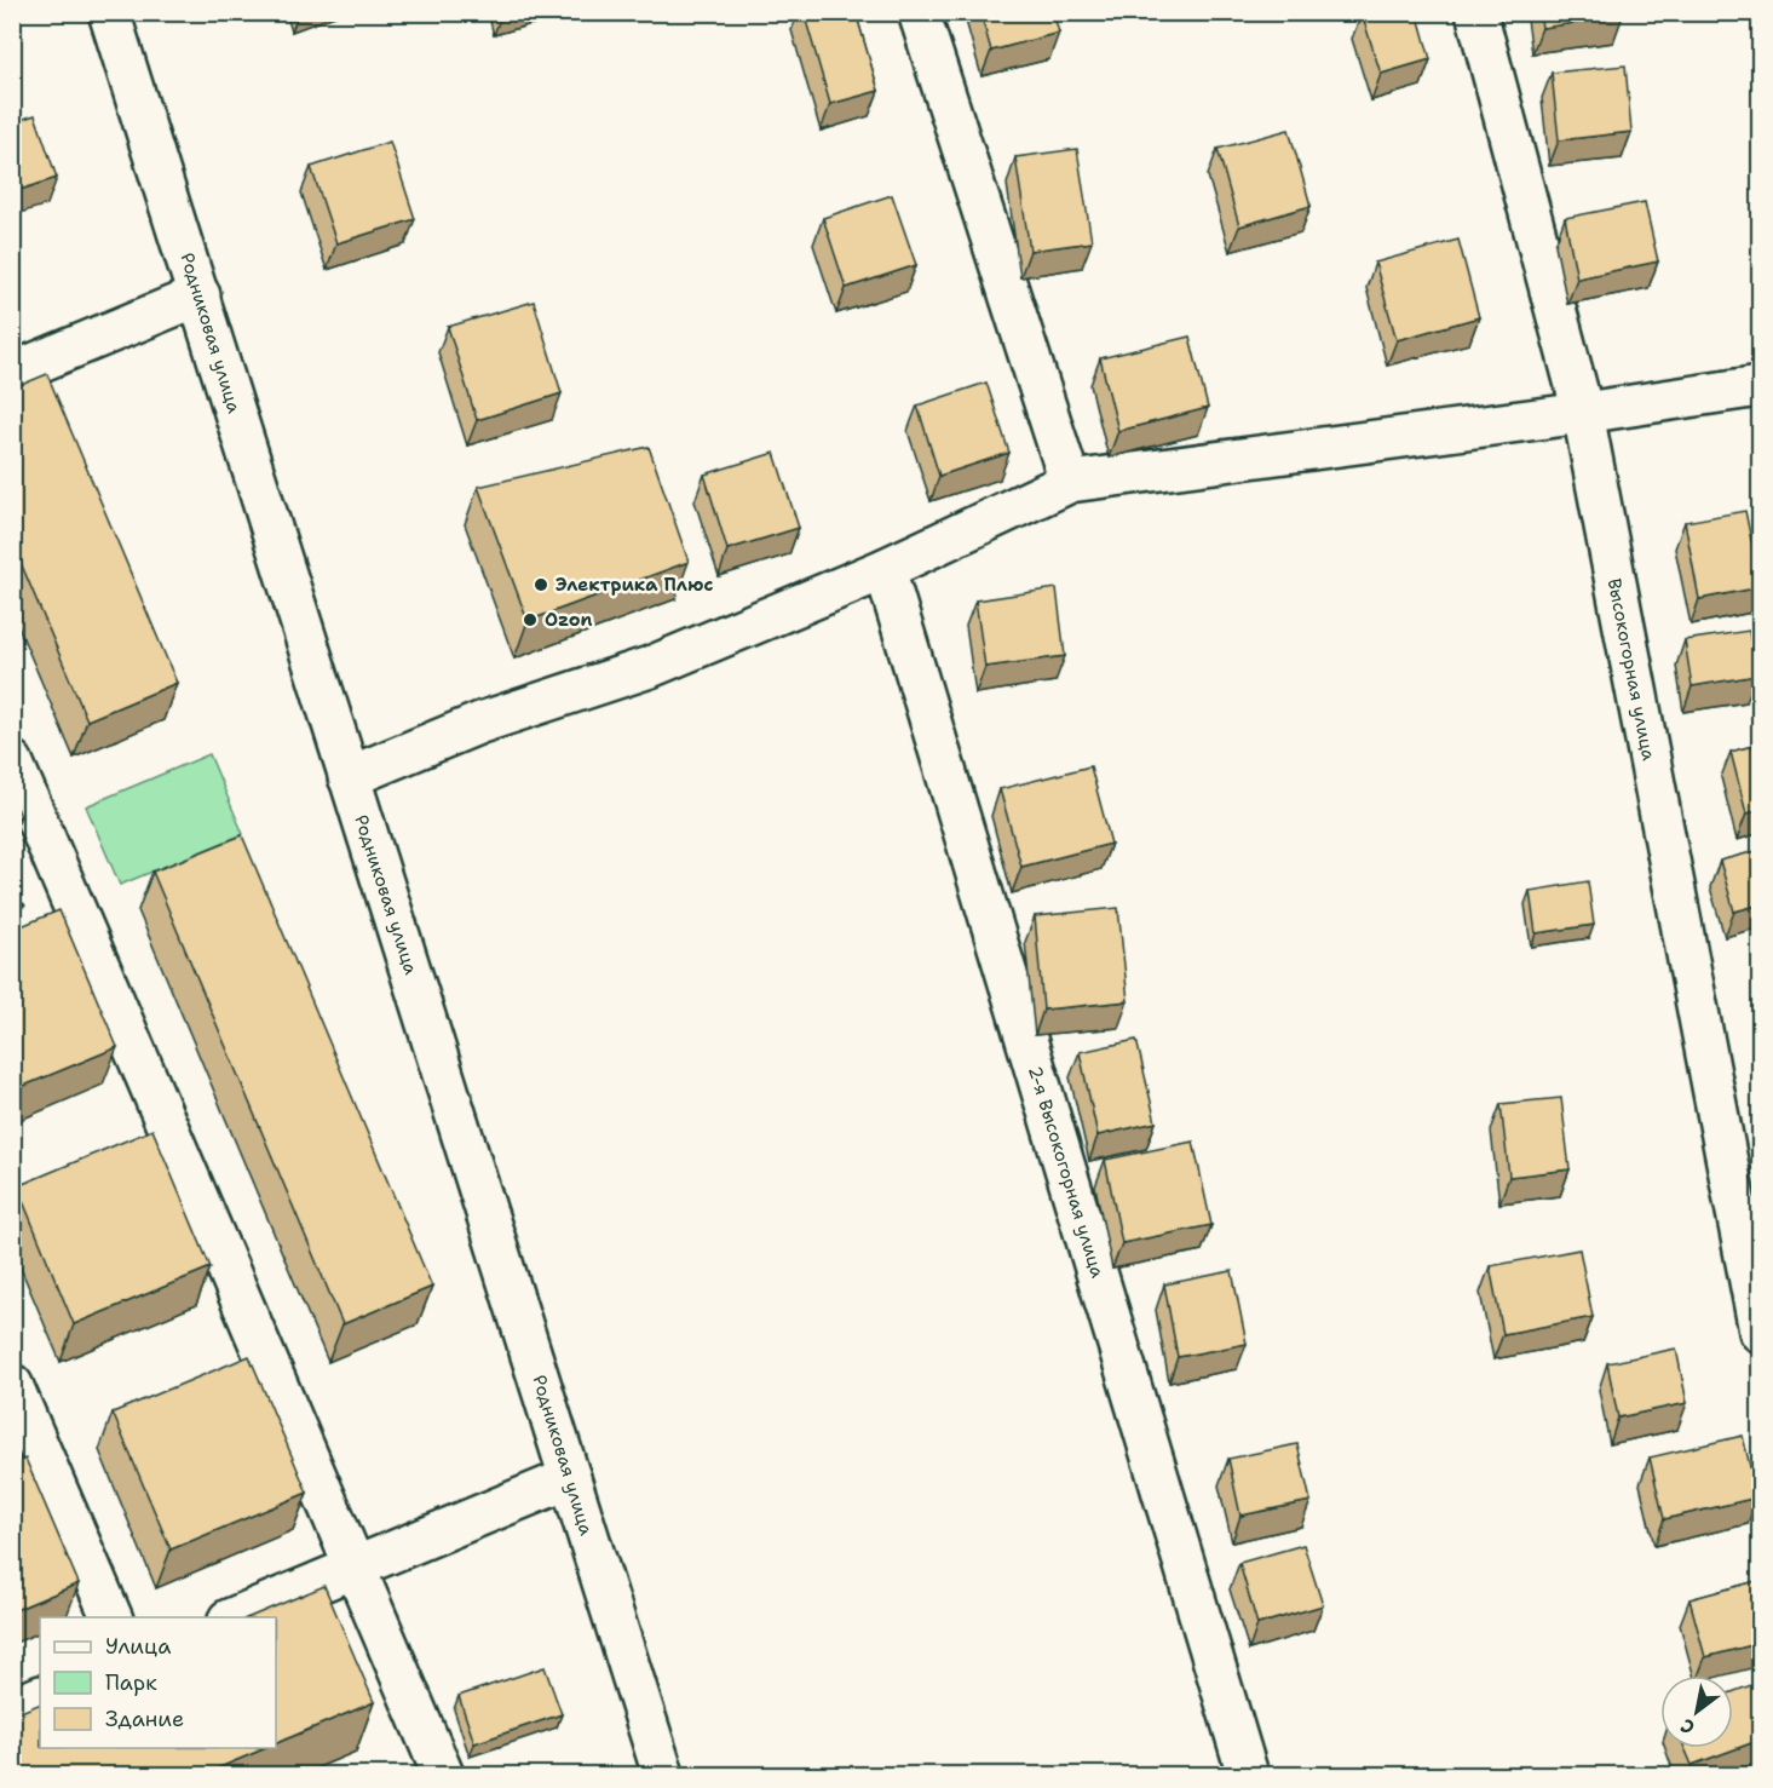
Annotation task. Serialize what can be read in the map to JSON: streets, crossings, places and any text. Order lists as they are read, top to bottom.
{
  "streets": {
    "street": ["Родниковая улица", "Высокогорная улица", "2-я Высокогорная улица"]
  },
  "places": ["Электрика Плюс", "Ozon"],
  "legend": ["Улица", "Парк", "Здание"],
  "north": "bottom left"
}
